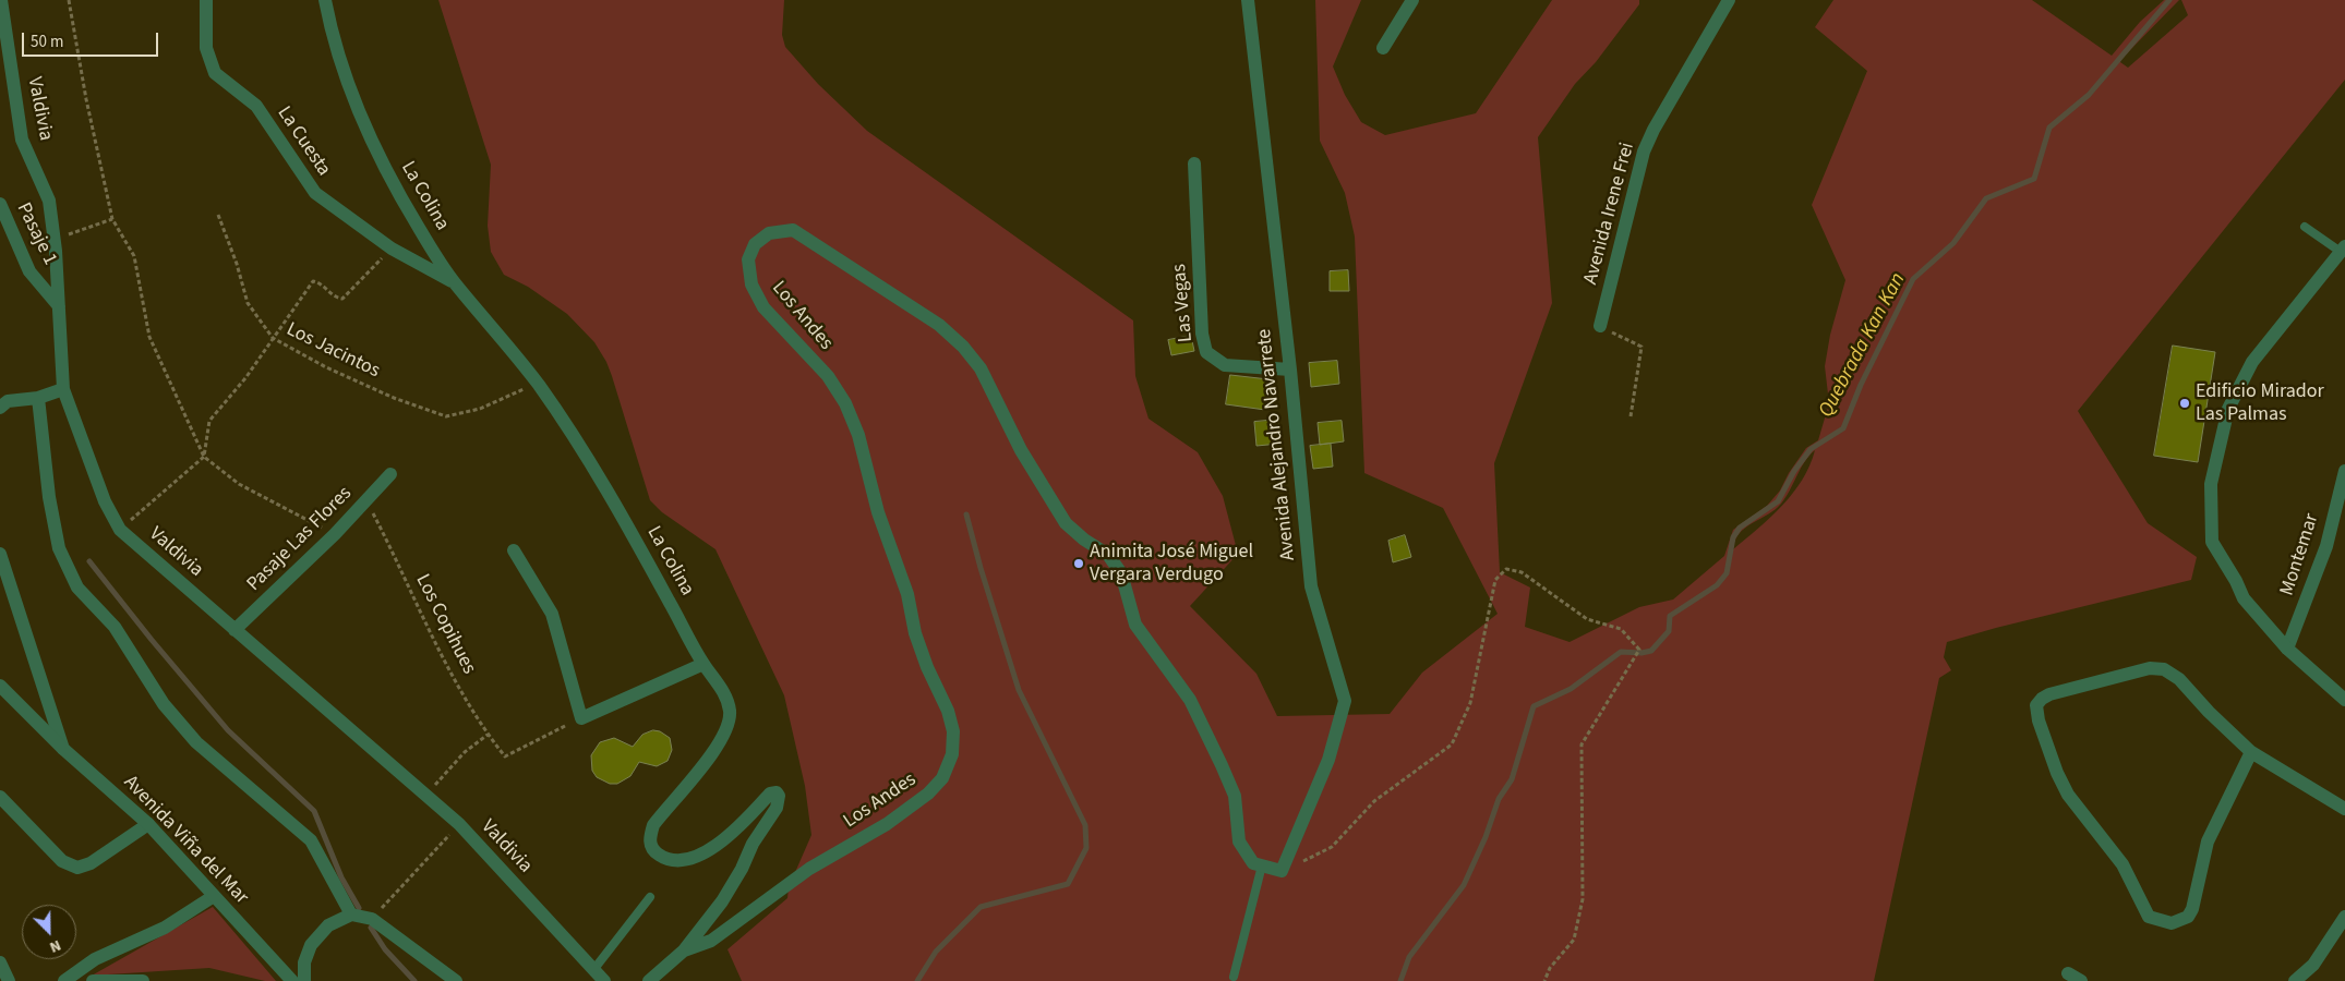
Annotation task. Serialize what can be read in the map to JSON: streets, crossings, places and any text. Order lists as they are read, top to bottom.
{
  "streets": {
    "street": [
      "Valdivia",
      "La Cuesta",
      "La Colina",
      "Avenida Irene Frei",
      "Pasaje 1",
      "Las Vegas",
      "Los Andes",
      "Avenida Alejandro Navarrete",
      "Pasaje Las Flores",
      "Montemar",
      "Avenida Viña del Mar"
    ],
    "path": ["Los Jacintos", "Los Copihues"]
  },
  "crossings": [
    ["Valdivia", "Pasaje 1"],
    ["Valdivia", "Pasaje Las Flores"],
    ["La Cuesta", "La Colina"],
    ["La Colina", "Los Andes"],
    ["La Colina", "Los Jacintos"],
    ["Las Vegas", "Avenida Alejandro Navarrete"],
    ["Los Andes", "Avenida Alejandro Navarrete"],
    ["Pasaje Las Flores", "Los Copihues"]
  ],
  "water": ["Quebrada Kan Kan"],
  "places": ["Edificio Mirador Las Palmas", "Animita José Miguel Vergara Verdugo"],
  "scale_bar": "50 m",
  "north": "bottom right"
}
